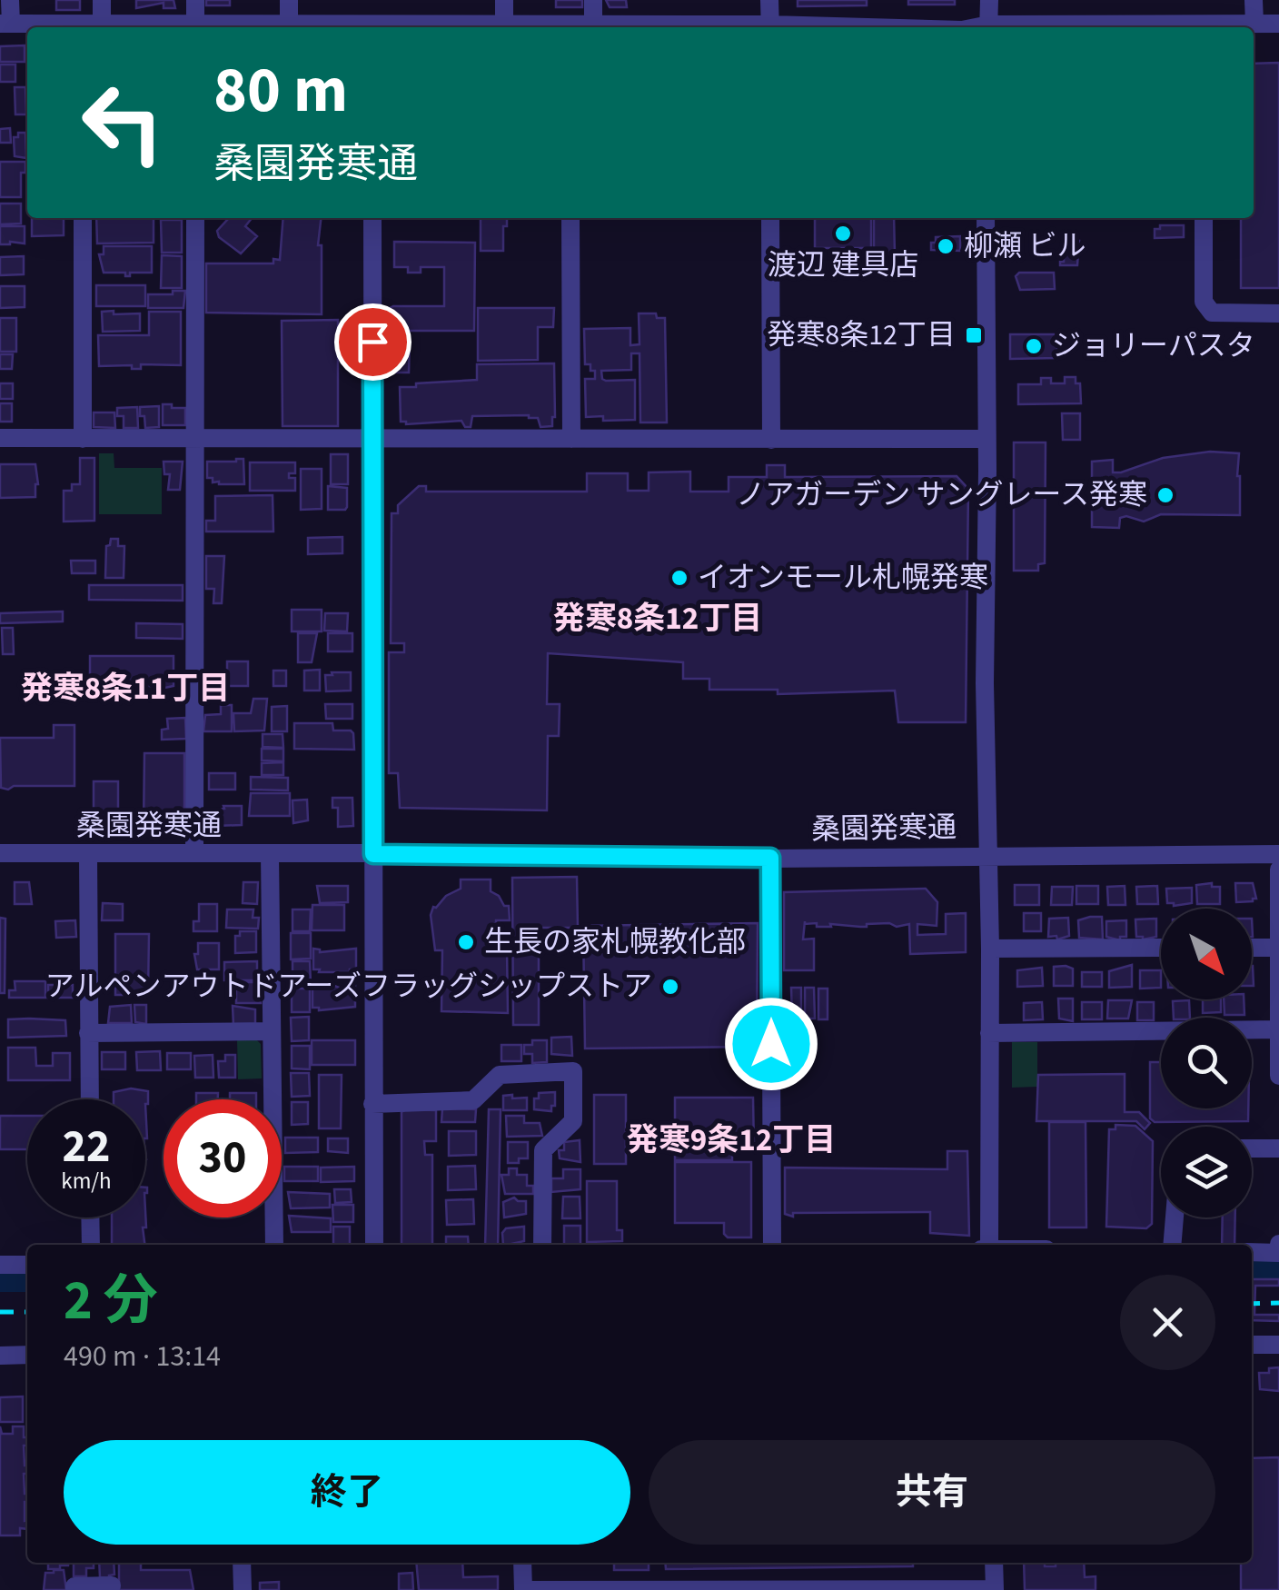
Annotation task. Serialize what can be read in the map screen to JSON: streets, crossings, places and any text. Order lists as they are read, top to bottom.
{
  "streets": {
    "street": ["桑園発寒通"]
  },
  "districts": ["発寒8条12丁目", "発寒8条11丁目", "発寒9条12丁目"],
  "places": {
    "other": [
      "渡辺 建具店",
      "柳瀬 ビル",
      "ジョリーパスタ",
      "ノアガーデン サングレース発寒",
      "イオンモール札幌発寒",
      "生長の家札幌教化部",
      "アルペンアウトドアーズフラッグシップストア"
    ],
    "transit": ["発寒8条12丁目"]
  },
  "north": "bottom right",
  "page": {
    "turn": ["80 m", "桑園発寒通"],
    "speed": "22 km/h",
    "limit": "30",
    "heading": ["2 分", "490 m · 13:14"],
    "buttons": ["終了", "共有"]
  }
}
